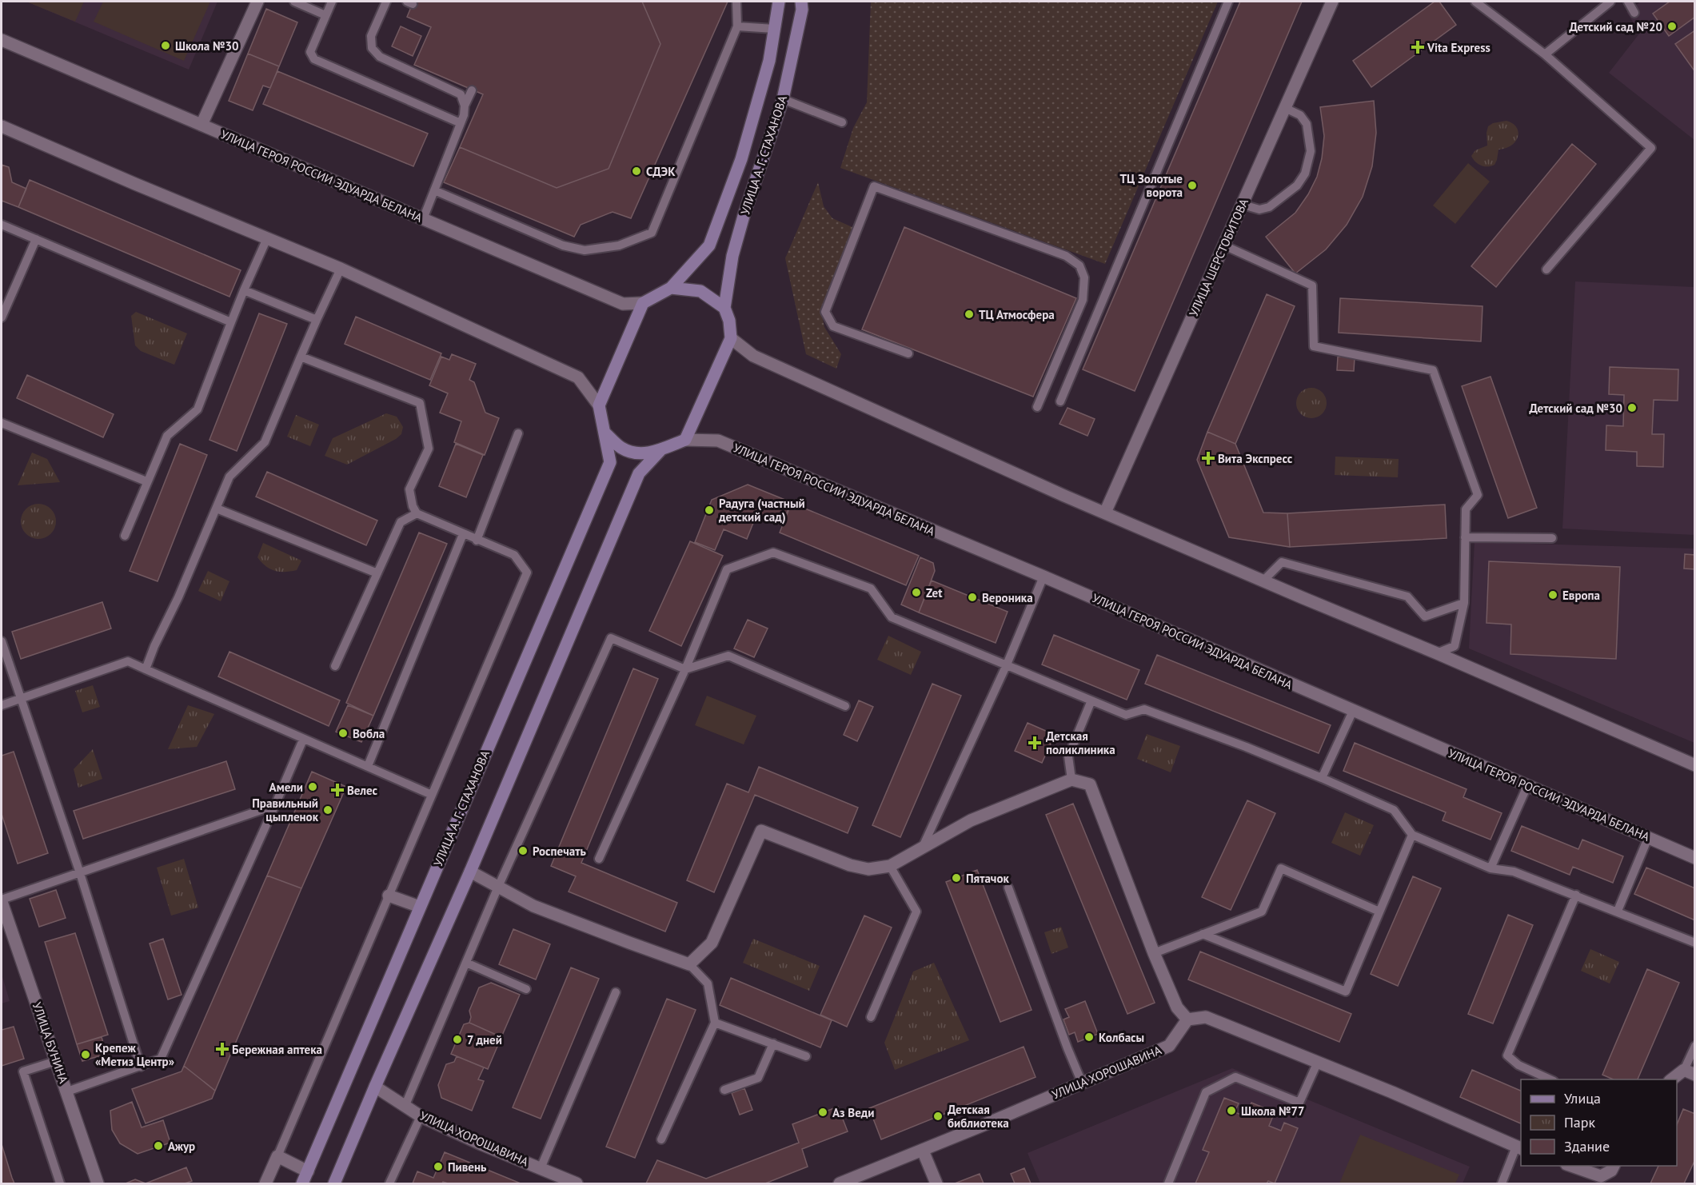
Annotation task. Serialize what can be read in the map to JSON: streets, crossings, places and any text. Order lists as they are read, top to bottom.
{
  "streets": {
    "main road": ["УЛИЦА А. Г. СТАХАНОВА"],
    "street": [
      "УЛИЦА ГЕРОЯ РОССИИ ЭДУАРДА БЕЛАНА",
      "УЛИЦА ШЕРСТОБИТОВА",
      "УЛИЦА БУНИНА",
      "УЛИЦА ХОРОШАВИНА"
    ]
  },
  "places": {
    "other": [
      "Детский сад №20",
      "Школа №30",
      "СДЭК",
      "ТЦ Золотые ворота",
      "ТЦ Атмосфера",
      "Детский сад №30",
      "Радуга (частный детский сад)",
      "Zet",
      "Европа",
      "Вероника",
      "Вобла",
      "Амели",
      "Правильный цыпленок",
      "Роспечать",
      "Пятачок",
      "Колбасы",
      "7 дней",
      "Крепеж «Метиз Центр»",
      "Школа №77",
      "Аз Веди",
      "Детская библиотека",
      "Ажур",
      "Пивень"
    ],
    "health": [
      "Vita Express",
      "Вита Экспресс",
      "Детская поликлиника",
      "Велес",
      "Бережная аптека"
    ]
  },
  "legend": ["Улица", "Парк", "Здание"]
}
